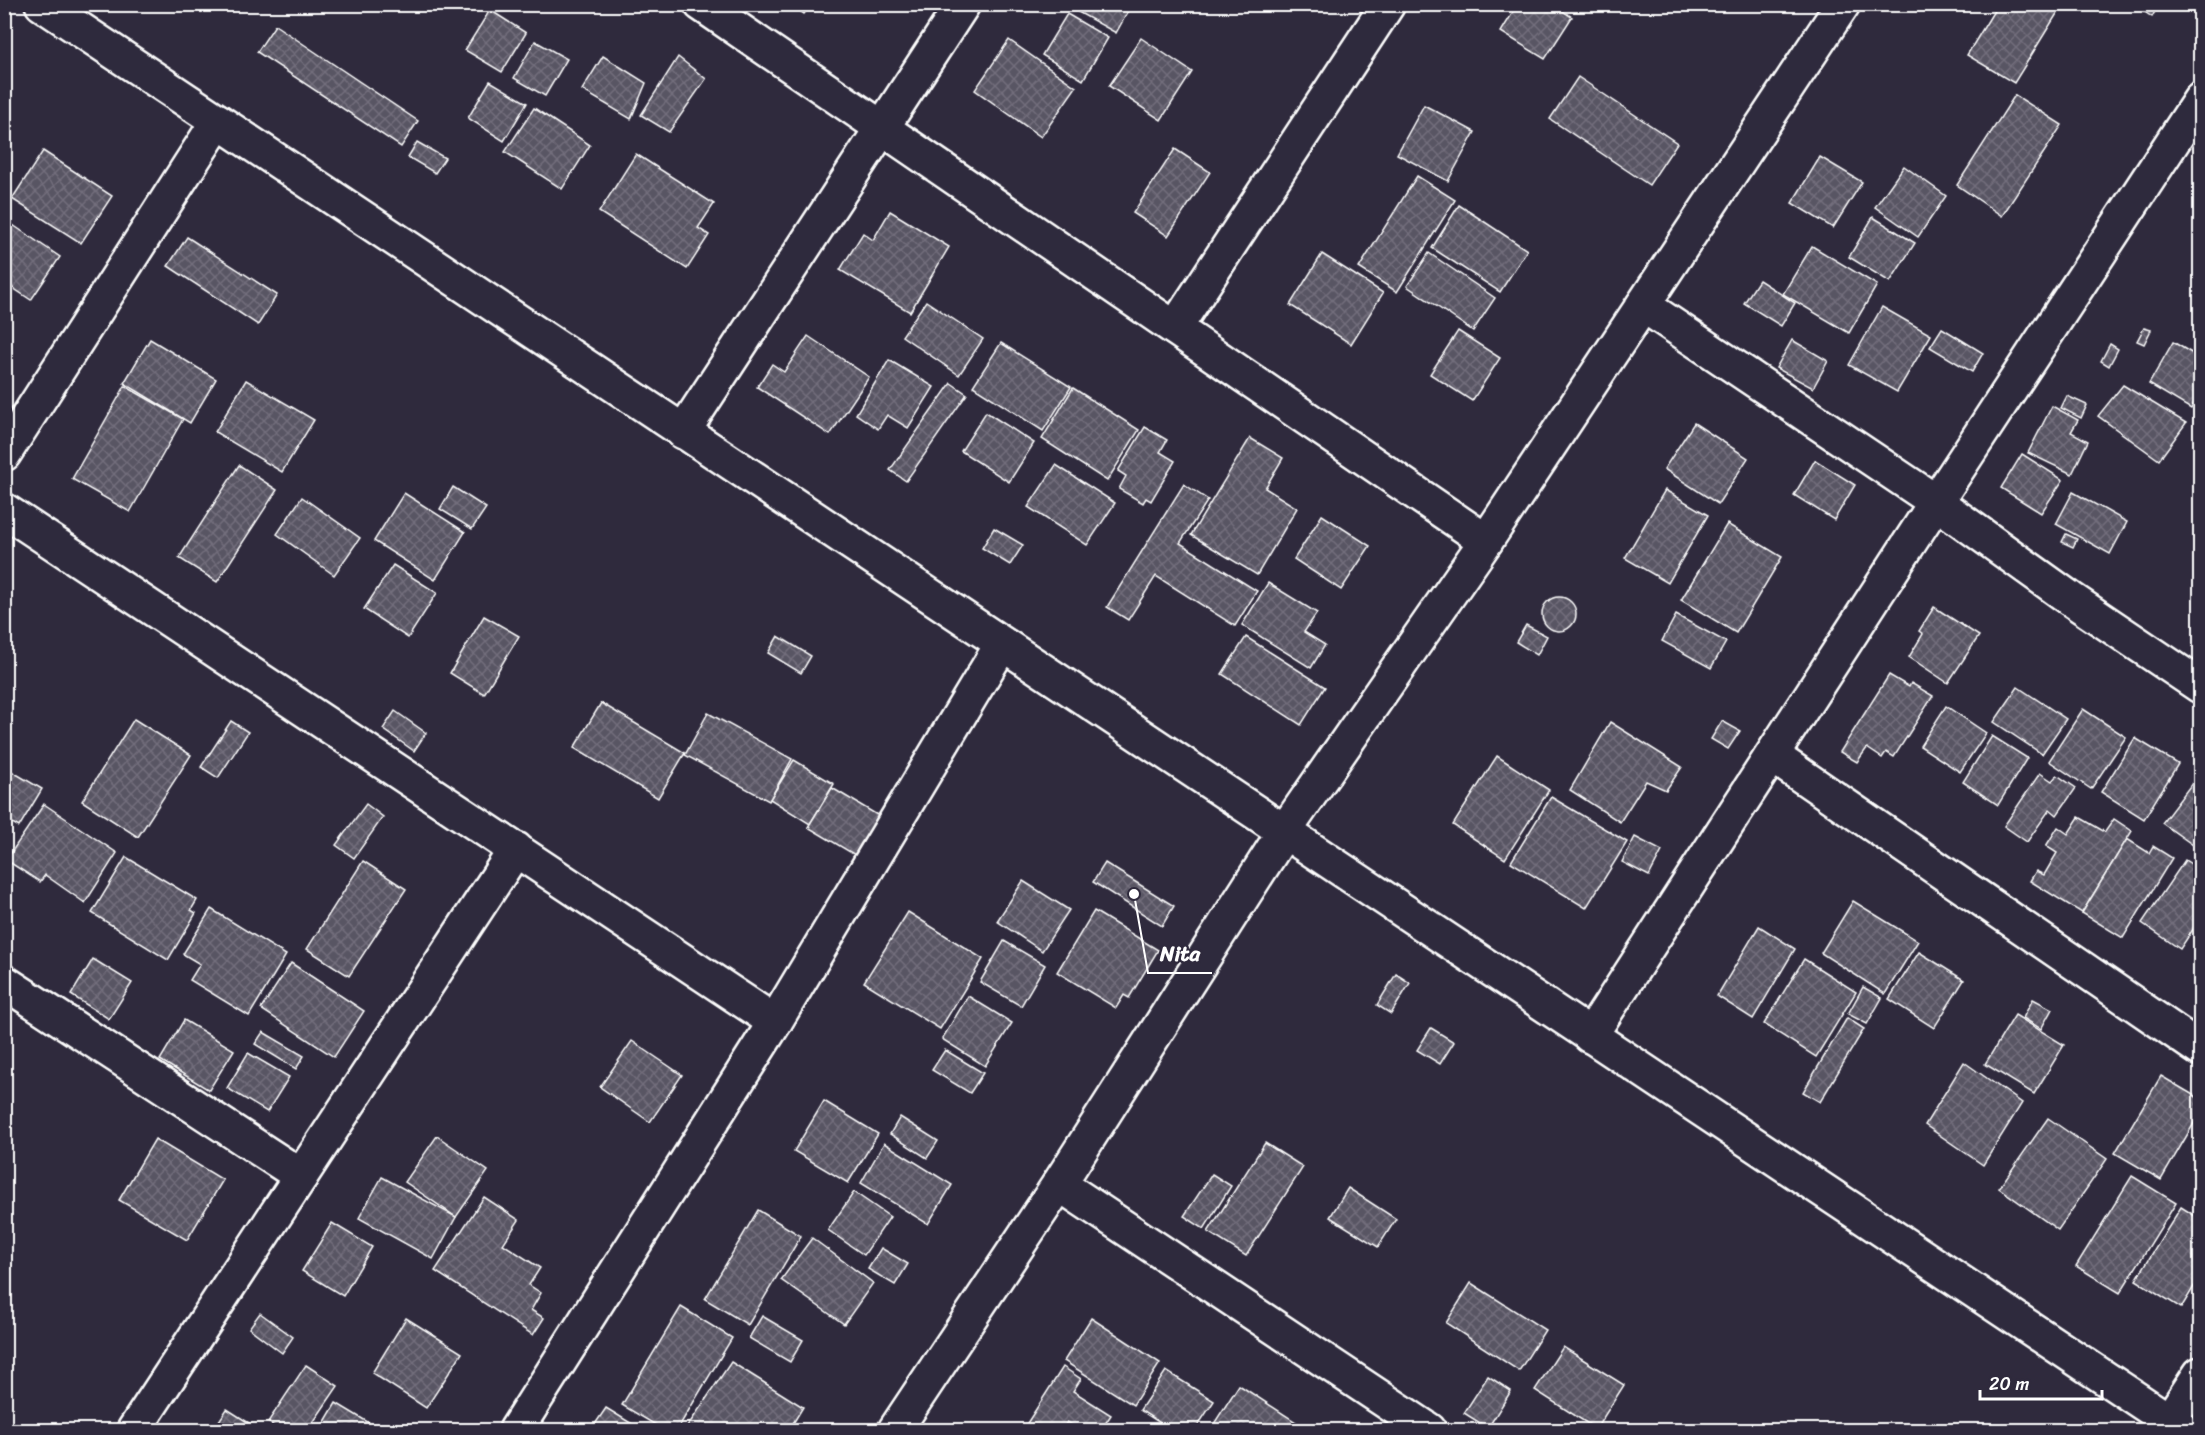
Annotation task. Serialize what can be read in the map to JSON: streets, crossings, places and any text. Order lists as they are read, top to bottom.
{
  "places": ["Nita"],
  "scale_bar": "20 m"
}
